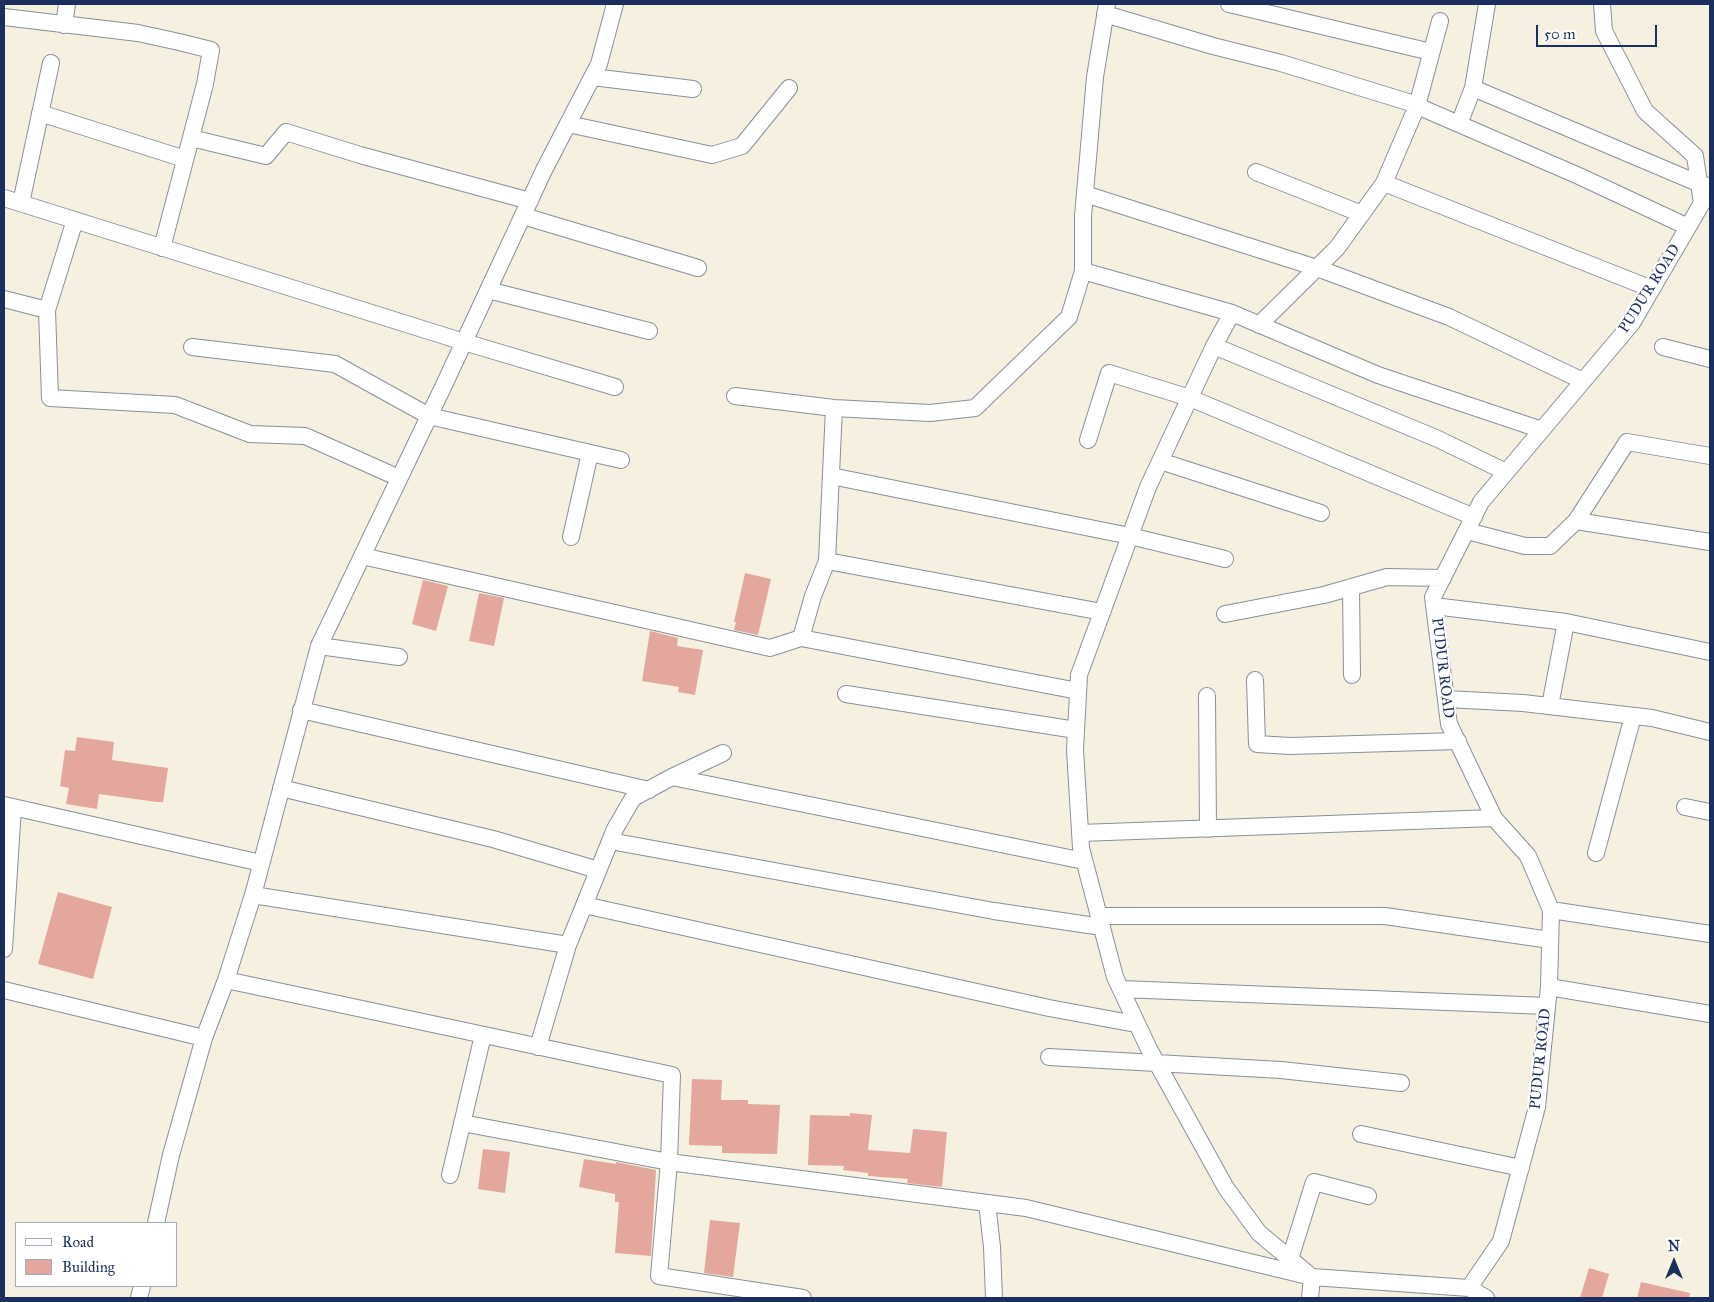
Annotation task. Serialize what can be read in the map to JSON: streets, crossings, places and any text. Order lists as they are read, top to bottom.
{
  "streets": {
    "street": ["PUDUR ROAD"]
  },
  "legend": ["Road", "Building"],
  "scale_bar": "50 m",
  "north": "top"
}
